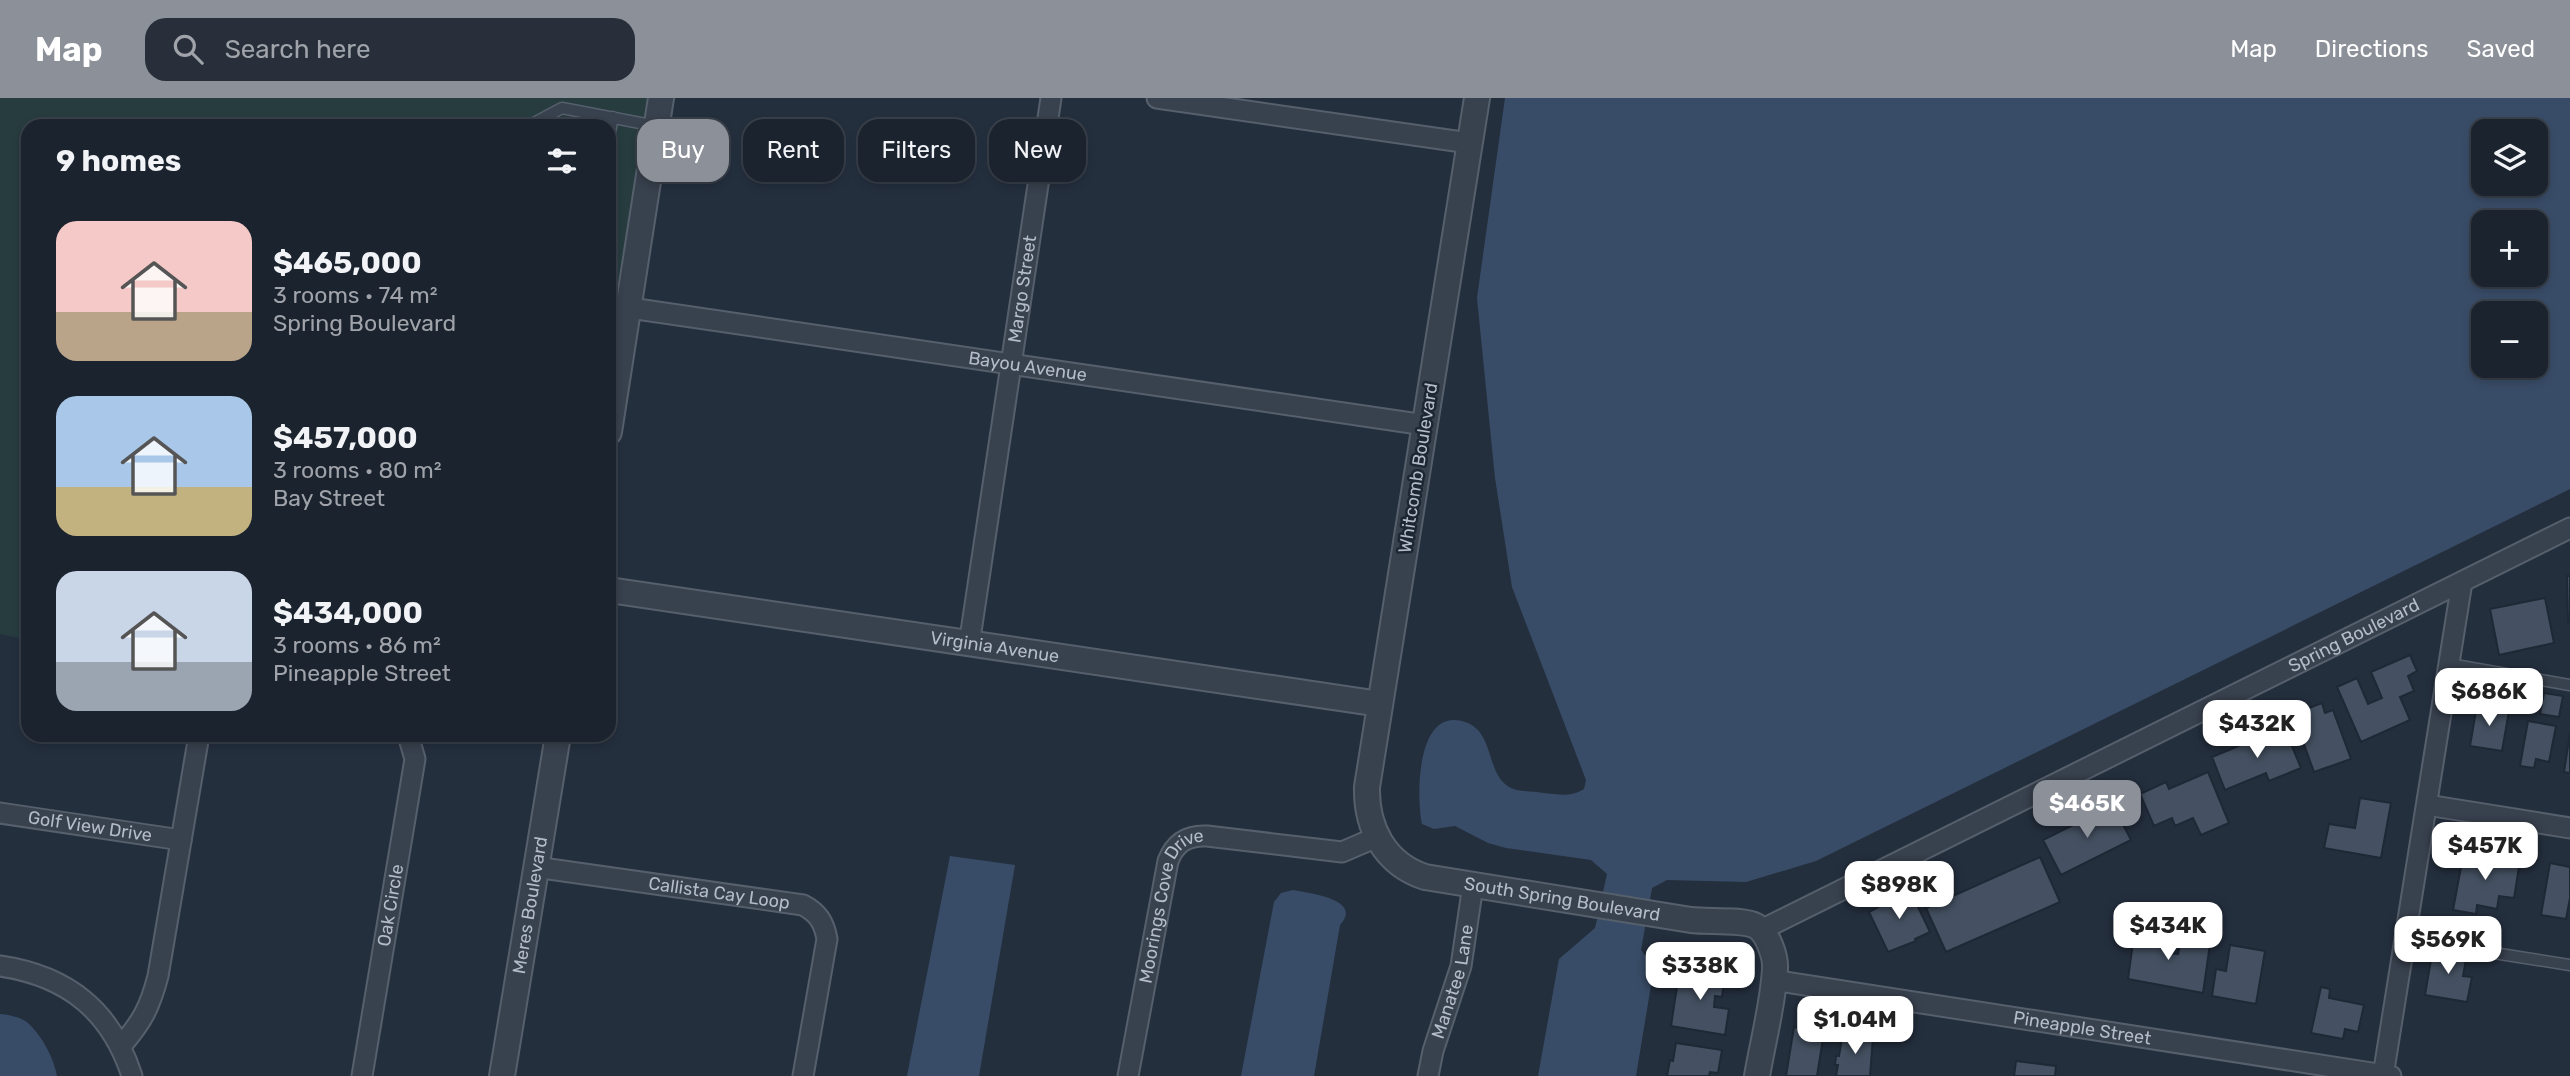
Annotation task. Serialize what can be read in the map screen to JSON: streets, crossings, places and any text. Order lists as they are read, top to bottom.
{
  "streets": {
    "street": [
      "Margo Street",
      "Bayou Avenue",
      "Whitcomb Boulevard",
      "Spring Boulevard",
      "Virginia Avenue",
      "Golf View Drive",
      "Callista Cay Loop",
      "South Spring Boulevard",
      "Oak Circle",
      "Meres Boulevard",
      "Moorings Cove Drive",
      "Manatee Lane",
      "Pineapple Street"
    ]
  },
  "crossings": [
    ["Margo Street", "Bayou Avenue"],
    ["Margo Street", "Virginia Avenue"],
    ["Bayou Avenue", "Whitcomb Boulevard"],
    ["Whitcomb Boulevard", "Virginia Avenue"],
    ["Whitcomb Boulevard", "South Spring Boulevard"],
    ["Whitcomb Boulevard", "Moorings Cove Drive"],
    ["Spring Boulevard", "South Spring Boulevard"],
    ["Callista Cay Loop", "Meres Boulevard"],
    ["South Spring Boulevard", "Moorings Cove Drive"],
    ["South Spring Boulevard", "Manatee Lane"]
  ],
  "page": {
    "header": "Map",
    "search": "Search here",
    "nav": ["Map", "Directions", "Saved"],
    "map_buttons": ["+", "−"],
    "chip": [
      "Buy",
      "Rent",
      "Filters",
      "New"
    ],
    "heading": "9 homes",
    "list": [
      {
        "name": "$465,000",
        "note": "3 rooms · 74 m² · Spring Boulevard"
      },
      {
        "name": "$457,000",
        "note": "3 rooms · 80 m² · Bay Street"
      },
      {
        "name": "$434,000",
        "note": "3 rooms · 86 m² · Pineapple Street"
      }
    ],
    "price": [
      "$686K",
      "$432K",
      "$465K",
      "$457K",
      "$898K",
      "$434K",
      "$569K",
      "$338K",
      "$1.04M"
    ]
  }
}
